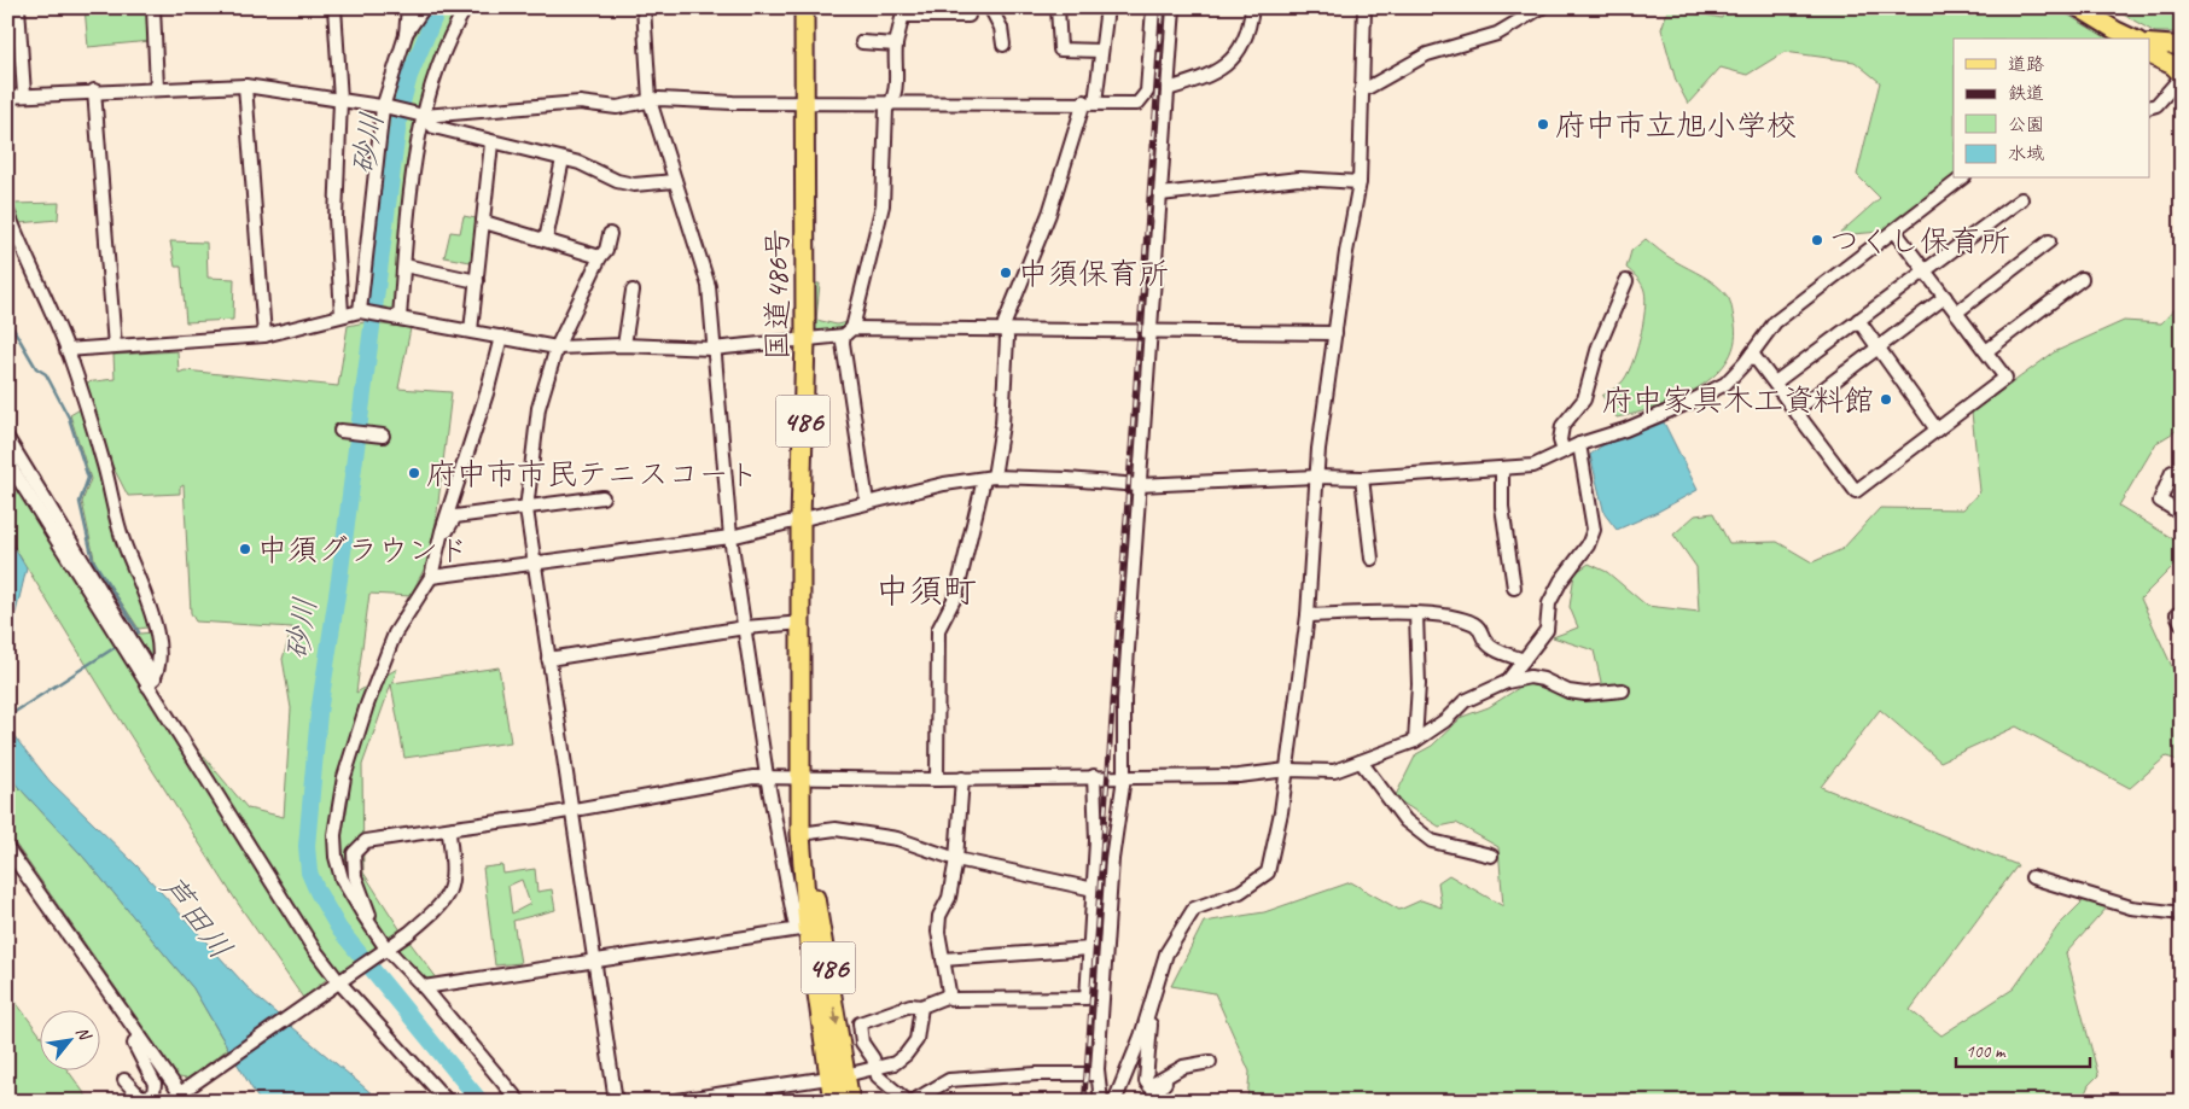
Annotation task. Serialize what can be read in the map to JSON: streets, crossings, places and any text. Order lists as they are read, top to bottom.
{
  "streets": {
    "highway": ["国道486号", "486"]
  },
  "districts": ["中須町"],
  "water": ["砂川", "芦田川"],
  "places": [
    "府中市立旭小学校",
    "つくし保育所",
    "中須保育所",
    "府中家具木工資料館",
    "府中市市民テニスコート",
    "中須グラウンド"
  ],
  "legend": [
    "道路",
    "鉄道",
    "公園",
    "水域"
  ],
  "scale_bar": "100 m",
  "north": "top right"
}
